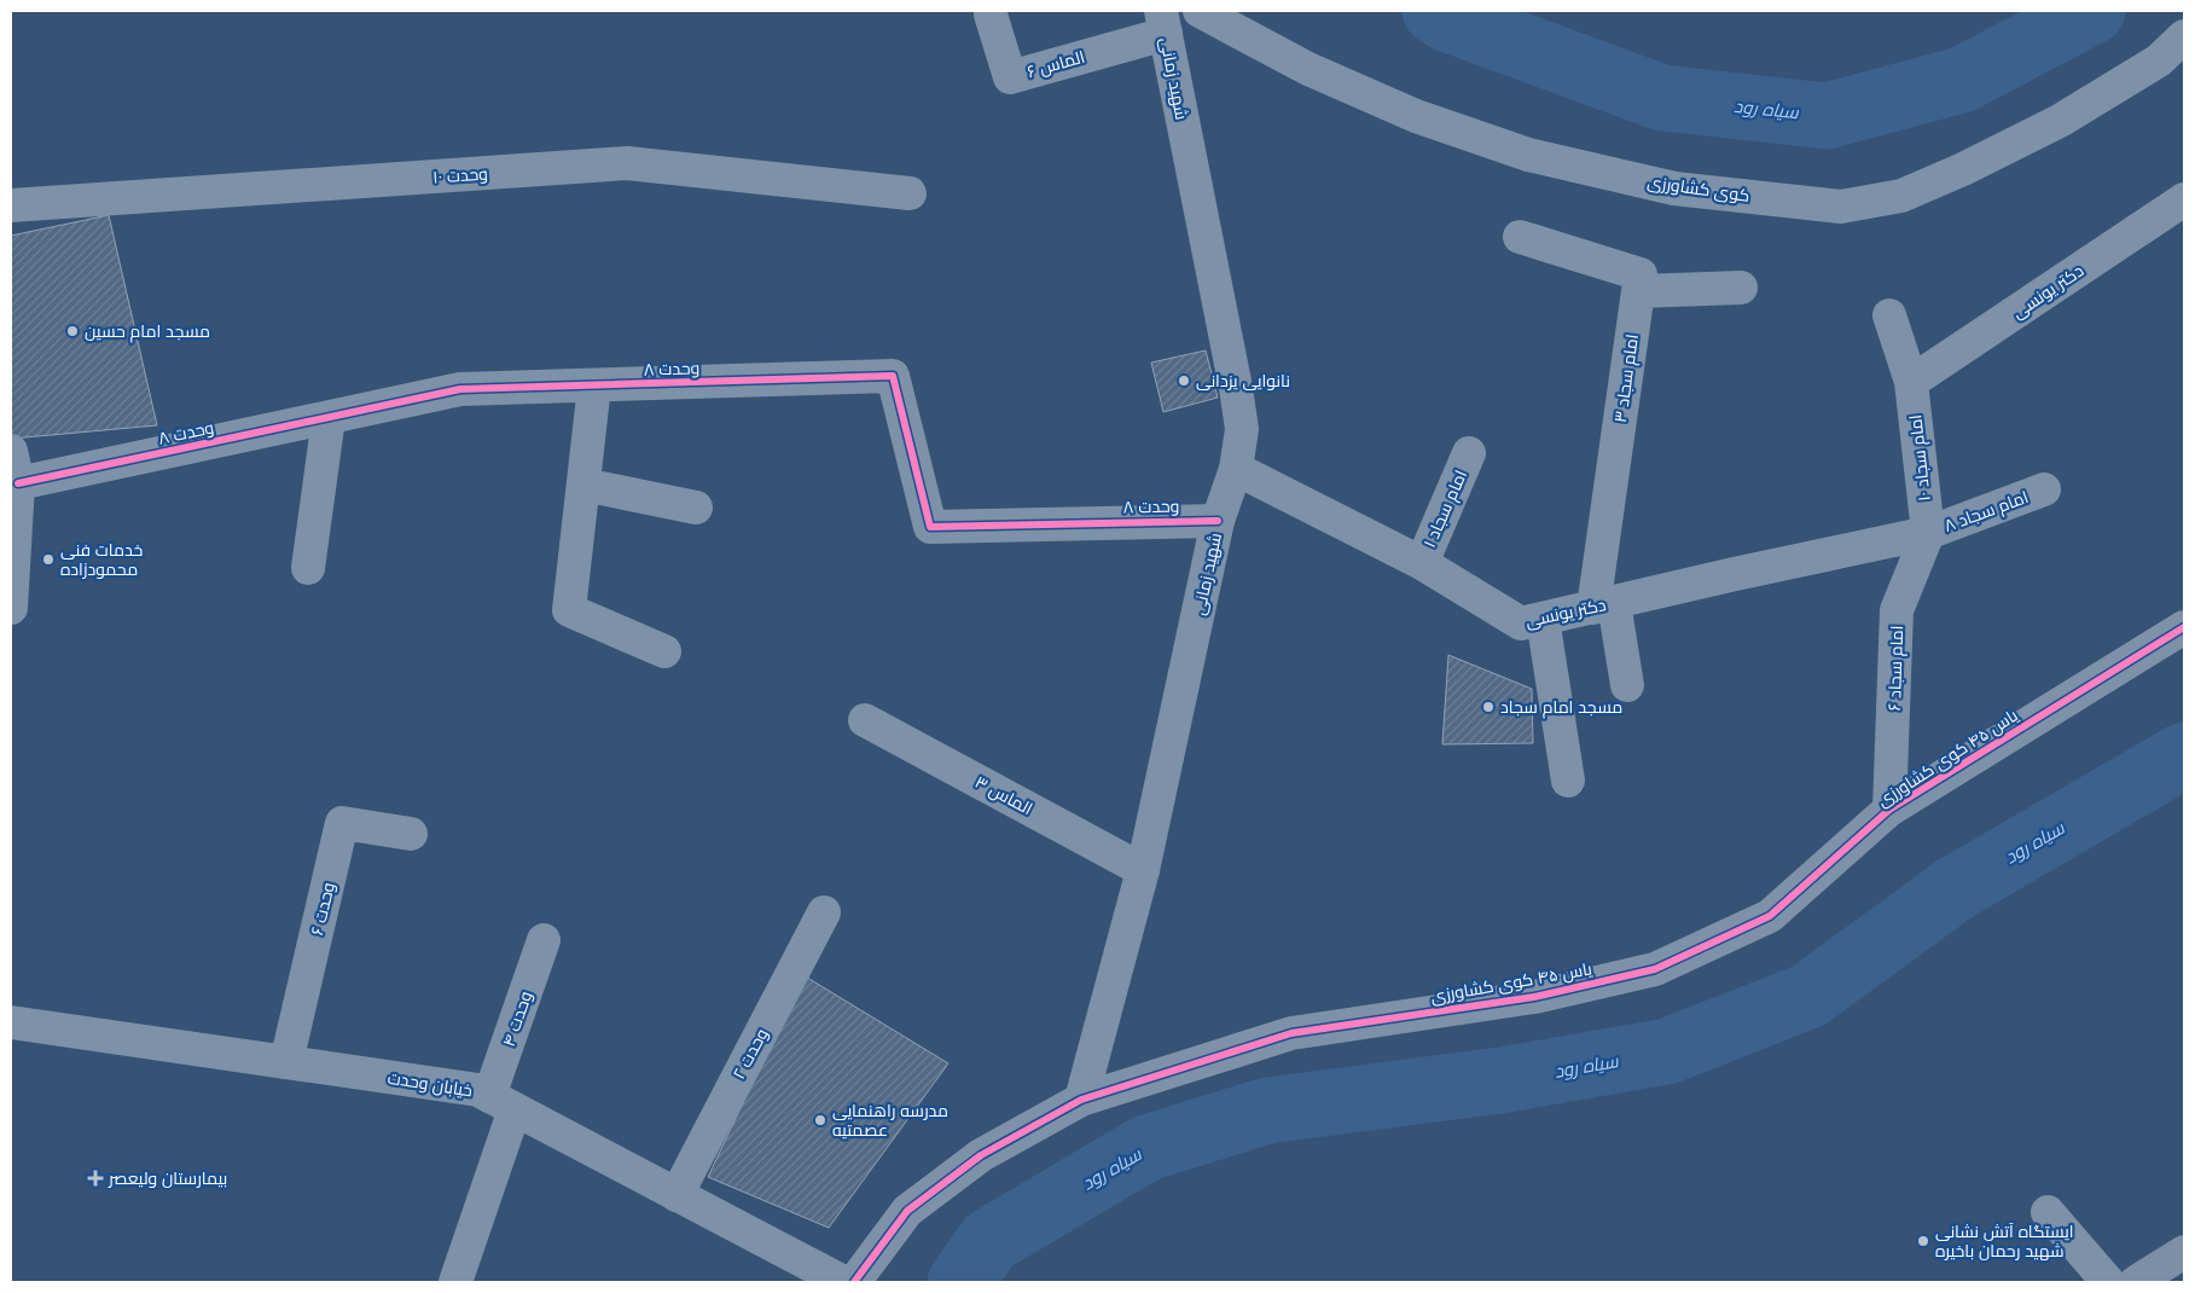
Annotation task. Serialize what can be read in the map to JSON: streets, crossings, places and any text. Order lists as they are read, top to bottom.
{
  "streets": {
    "street": [
      "الماس ۶",
      "شهید زمانی",
      "وحدت ۱۰",
      "کوی کشاورزی",
      "دکتر یونسی",
      "وحدت ۸",
      "امام سجاد ۳",
      "امام سجاد ۱۰",
      "امام سجاد ۱",
      "امام سجاد ۸",
      "امام سجاد ۶",
      "یاس ۴۵ کوی کشاورزی",
      "الماس ۳",
      "وحدت ۶",
      "وحدت ۴",
      "وحدت ۲",
      "خیابان وحدت"
    ]
  },
  "crossings": [
    ["الماس ۶", "شهید زمانی"],
    ["شهید زمانی", "دکتر یونسی"],
    ["شهید زمانی", "وحدت ۸"],
    ["شهید زمانی", "یاس ۴۵ کوی کشاورزی"],
    ["شهید زمانی", "الماس ۳"],
    ["دکتر یونسی", "امام سجاد ۳"],
    ["دکتر یونسی", "امام سجاد ۱۰"],
    ["دکتر یونسی", "امام سجاد ۱"],
    ["دکتر یونسی", "امام سجاد ۸"],
    ["دکتر یونسی", "امام سجاد ۶"],
    ["امام سجاد ۱۰", "امام سجاد ۸"],
    ["امام سجاد ۱۰", "امام سجاد ۶"],
    ["امام سجاد ۸", "امام سجاد ۶"],
    ["امام سجاد ۶", "یاس ۴۵ کوی کشاورزی"],
    ["وحدت ۶", "خیابان وحدت"],
    ["وحدت ۴", "خیابان وحدت"],
    ["وحدت ۲", "خیابان وحدت"]
  ],
  "water": ["سیاه رود"],
  "places": {
    "other": [
      "مسجد امام حسین",
      "نانوایی یزدانی",
      "خدمات فنی محمودزاده",
      "مسجد امام سجاد",
      "مدرسه راهنمایی عصمتیه",
      "ایستگاه آتش نشانی شهید رحمان باخیره"
    ],
    "health": ["بیمارستان ولیعصر"]
  }
}
